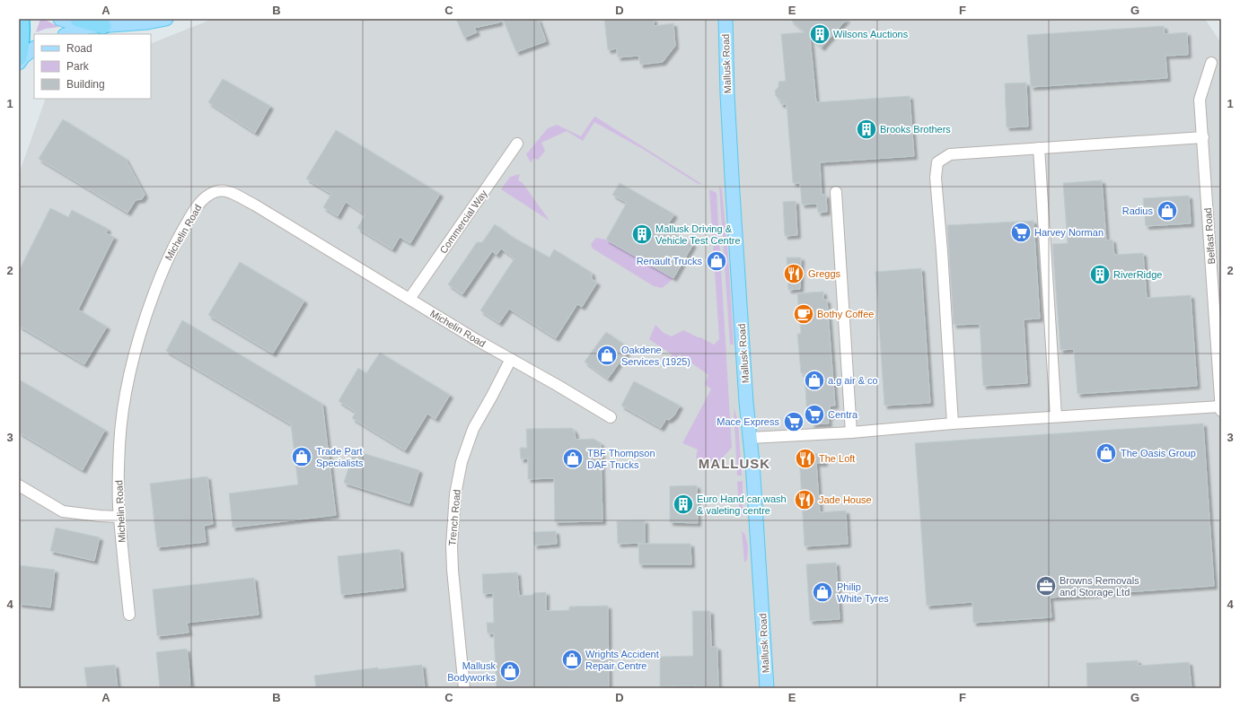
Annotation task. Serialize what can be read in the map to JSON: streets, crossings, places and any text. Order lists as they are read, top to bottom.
{
  "streets": {
    "main road": ["Mallusk Road"],
    "street": [
      "Commercial Way",
      "Michelin Road",
      "Belfast Road",
      "Trench Road"
    ]
  },
  "crossings": [
    ["Commercial Way", "Michelin Road"],
    ["Michelin Road", "Trench Road"]
  ],
  "districts": ["MALLUSK"],
  "places": {
    "building": [
      "Wilsons Auctions",
      "Brooks Brothers",
      "Mallusk Driving & Vehicle Test Centre",
      "RiverRidge",
      "Euro Hand car wash & valeting centre"
    ],
    "shop": [
      "Radius",
      "Renault Trucks",
      "Oakdene Services (1925)",
      "a.g air & co",
      "The Oasis Group",
      "Trade Part Specialists",
      "TBF Thompson DAF Trucks",
      "Philip White Tyres",
      "Wrights Accident Repair Centre",
      "Mallusk Bodyworks"
    ],
    "supermarket": ["Harvey Norman", "Centra", "Mace Express"],
    "restaurant": ["Greggs", "The Loft", "Jade House"],
    "cafe": ["Bothy Coffee"],
    "office": ["Browns Removals and Storage Ltd"]
  },
  "legend": ["Road", "Park", "Building"],
  "grid": {
    "columns": [
      "A",
      "B",
      "C",
      "D",
      "E",
      "F",
      "G"
    ],
    "rows": [
      "1",
      "2",
      "3",
      "4"
    ]
  }
}
